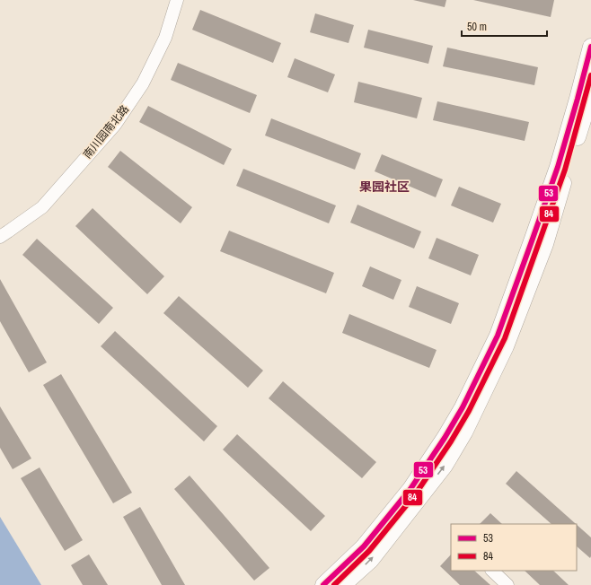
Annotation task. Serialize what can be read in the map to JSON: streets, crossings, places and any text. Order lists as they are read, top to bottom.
{
  "streets": {
    "street": ["南川园南北路"]
  },
  "districts": ["果园社区"],
  "lines": ["transit line 53", "transit line 84"],
  "legend": ["53", "84"],
  "scale_bar": "50 m"
}
